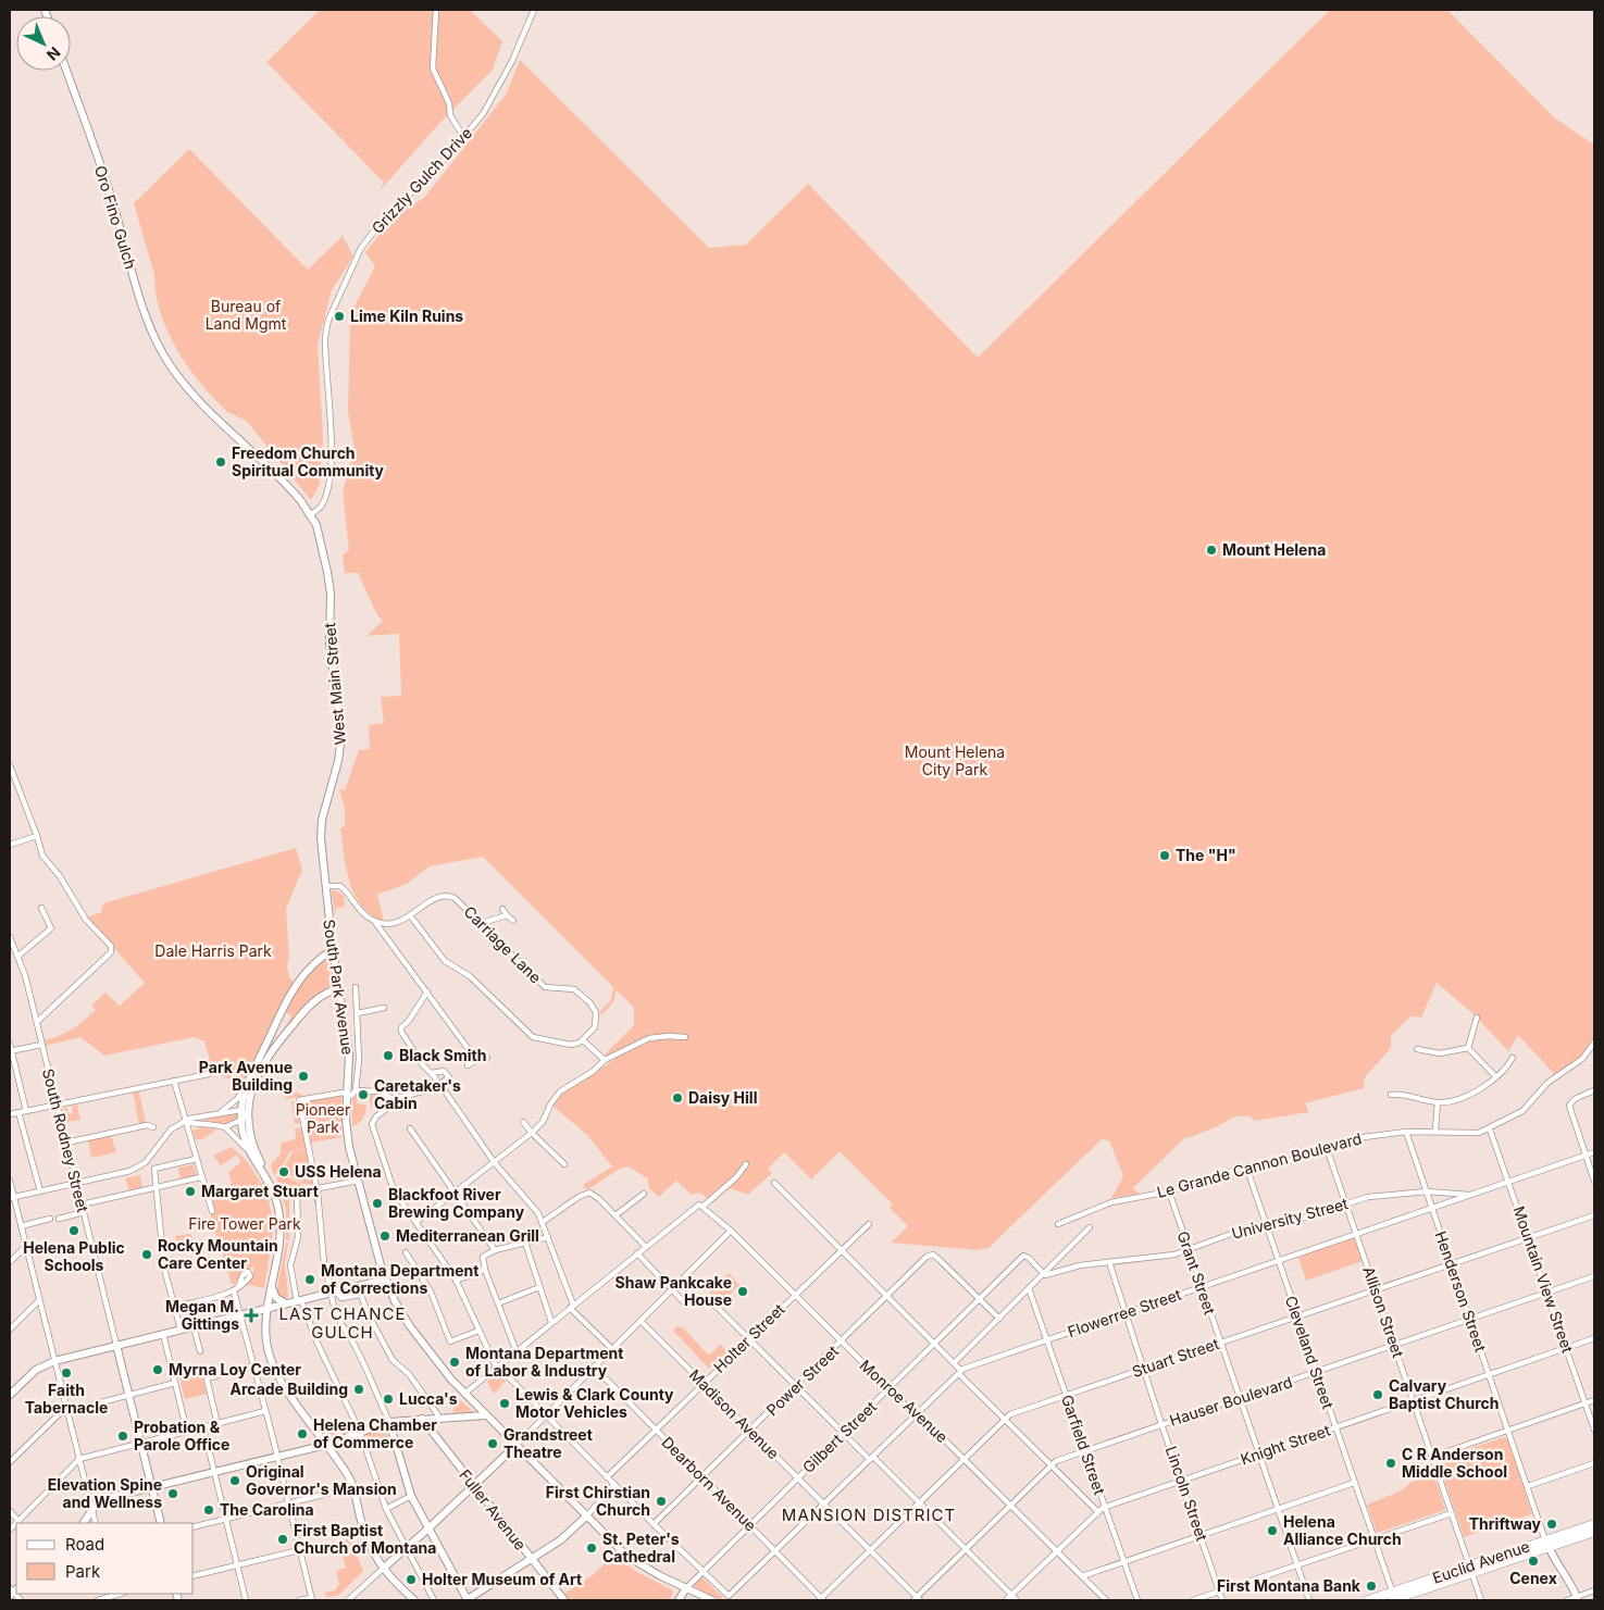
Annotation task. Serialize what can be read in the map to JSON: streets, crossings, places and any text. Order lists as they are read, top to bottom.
{
  "streets": {
    "highway": ["Euclid Avenue"],
    "street": [
      "Grizzly Gulch Drive",
      "Oro Fino Gulch",
      "West Main Street",
      "Carriage Lane",
      "South Park Avenue",
      "South Rodney Street",
      "Le Grande Cannon Boulevard",
      "University Street",
      "Grant Street",
      "Mountain View Street",
      "Henderson Street",
      "Allison Street",
      "Flowerree Street",
      "Holter Street",
      "Cleveland Street",
      "Stuart Street",
      "Power Street",
      "Monroe Avenue",
      "Hauser Boulevard",
      "Madison Avenue",
      "Gilbert Street",
      "Garfield Street",
      "Knight Street",
      "Dearborn Avenue",
      "Lincoln Street",
      "Fuller Avenue"
    ]
  },
  "crossings": [
    ["Grizzly Gulch Drive", "Oro Fino Gulch"],
    ["Grizzly Gulch Drive", "West Main Street"],
    ["Oro Fino Gulch", "West Main Street"],
    ["West Main Street", "South Park Avenue"],
    ["South Park Avenue", "Gilbert Street"],
    ["Le Grande Cannon Boulevard", "Grant Street"],
    ["Le Grande Cannon Boulevard", "Mountain View Street"],
    ["Le Grande Cannon Boulevard", "Henderson Street"],
    ["Le Grande Cannon Boulevard", "Allison Street"],
    ["Le Grande Cannon Boulevard", "Cleveland Street"],
    ["University Street", "Grant Street"],
    ["University Street", "Henderson Street"],
    ["University Street", "Allison Street"],
    ["University Street", "Flowerree Street"],
    ["University Street", "Cleveland Street"],
    ["University Street", "Gilbert Street"],
    ["University Street", "Lincoln Street"],
    ["Grant Street", "Flowerree Street"],
    ["Grant Street", "Stuart Street"],
    ["Grant Street", "Hauser Boulevard"],
    ["Grant Street", "Knight Street"],
    ["Mountain View Street", "Flowerree Street"],
    ["Mountain View Street", "Stuart Street"],
    ["Mountain View Street", "Hauser Boulevard"],
    ["Mountain View Street", "Knight Street"],
    ["Henderson Street", "Flowerree Street"],
    ["Henderson Street", "Stuart Street"],
    ["Henderson Street", "Hauser Boulevard"],
    ["Henderson Street", "Knight Street"],
    ["Henderson Street", "Euclid Avenue"],
    ["Allison Street", "Flowerree Street"],
    ["Allison Street", "Stuart Street"],
    ["Allison Street", "Hauser Boulevard"],
    ["Allison Street", "Knight Street"],
    ["Allison Street", "Euclid Avenue"],
    ["Flowerree Street", "Cleveland Street"],
    ["Flowerree Street", "Monroe Avenue"],
    ["Flowerree Street", "Madison Avenue"],
    ["Flowerree Street", "Gilbert Street"],
    ["Flowerree Street", "Garfield Street"],
    ["Flowerree Street", "Dearborn Avenue"],
    ["Flowerree Street", "Lincoln Street"],
    ["Holter Street", "Monroe Avenue"],
    ["Holter Street", "Madison Avenue"],
    ["Holter Street", "Dearborn Avenue"],
    ["Cleveland Street", "Stuart Street"],
    ["Cleveland Street", "Hauser Boulevard"],
    ["Cleveland Street", "Knight Street"],
    ["Cleveland Street", "Euclid Avenue"],
    ["Stuart Street", "Monroe Avenue"],
    ["Stuart Street", "Madison Avenue"],
    ["Stuart Street", "Garfield Street"],
    ["Stuart Street", "Dearborn Avenue"],
    ["Stuart Street", "Lincoln Street"],
    ["Power Street", "Monroe Avenue"],
    ["Power Street", "Madison Avenue"],
    ["Power Street", "Gilbert Street"],
    ["Power Street", "Dearborn Avenue"],
    ["Monroe Avenue", "Hauser Boulevard"],
    ["Monroe Avenue", "Gilbert Street"],
    ["Monroe Avenue", "Knight Street"],
    ["Hauser Boulevard", "Madison Avenue"],
    ["Hauser Boulevard", "Garfield Street"],
    ["Hauser Boulevard", "Lincoln Street"],
    ["Madison Avenue", "Gilbert Street"],
    ["Gilbert Street", "Dearborn Avenue"],
    ["Garfield Street", "Knight Street"],
    ["Knight Street", "Lincoln Street"]
  ],
  "districts": ["LAST CHANCE GULCH", "MANSION DISTRICT"],
  "parks": [
    "Bureau of Land Mgmt",
    "Mount Helena City Park",
    "Dale Harris Park",
    "Pioneer Park",
    "Fire Tower Park"
  ],
  "places": {
    "other": [
      "Lime Kiln Ruins",
      "Freedom Church Spiritual Community",
      "Mount Helena",
      "The \"H\"",
      "Black Smith",
      "Park Avenue Building",
      "Caretaker's Cabin",
      "Daisy Hill",
      "USS Helena",
      "Margaret Stuart",
      "Blackfoot River Brewing Company",
      "Helena Public Schools",
      "Mediterranean Grill",
      "Rocky Mountain Care Center",
      "Montana Department of Corrections",
      "Shaw Pankcake House",
      "Montana Department of Labor & Industry",
      "Myrna Loy Center",
      "Faith Tabernacle",
      "Arcade Building",
      "Calvary Baptist Church",
      "Lucca's",
      "Lewis & Clark County Motor Vehicles",
      "Helena Chamber of Commerce",
      "Probation & Parole Office",
      "Grandstreet Theatre",
      "C R Anderson Middle School",
      "Original Governor's Mansion",
      "Elevation Spine and Wellness",
      "First Chirstian Church",
      "The Carolina",
      "Thriftway",
      "Helena Alliance Church",
      "First Baptist Church of Montana",
      "St. Peter's Cathedral",
      "Cenex",
      "Holter Museum of Art",
      "First Montana Bank"
    ],
    "health": ["Megan M. Gittings"]
  },
  "legend": ["Road", "Park"],
  "north": "bottom right"
}
